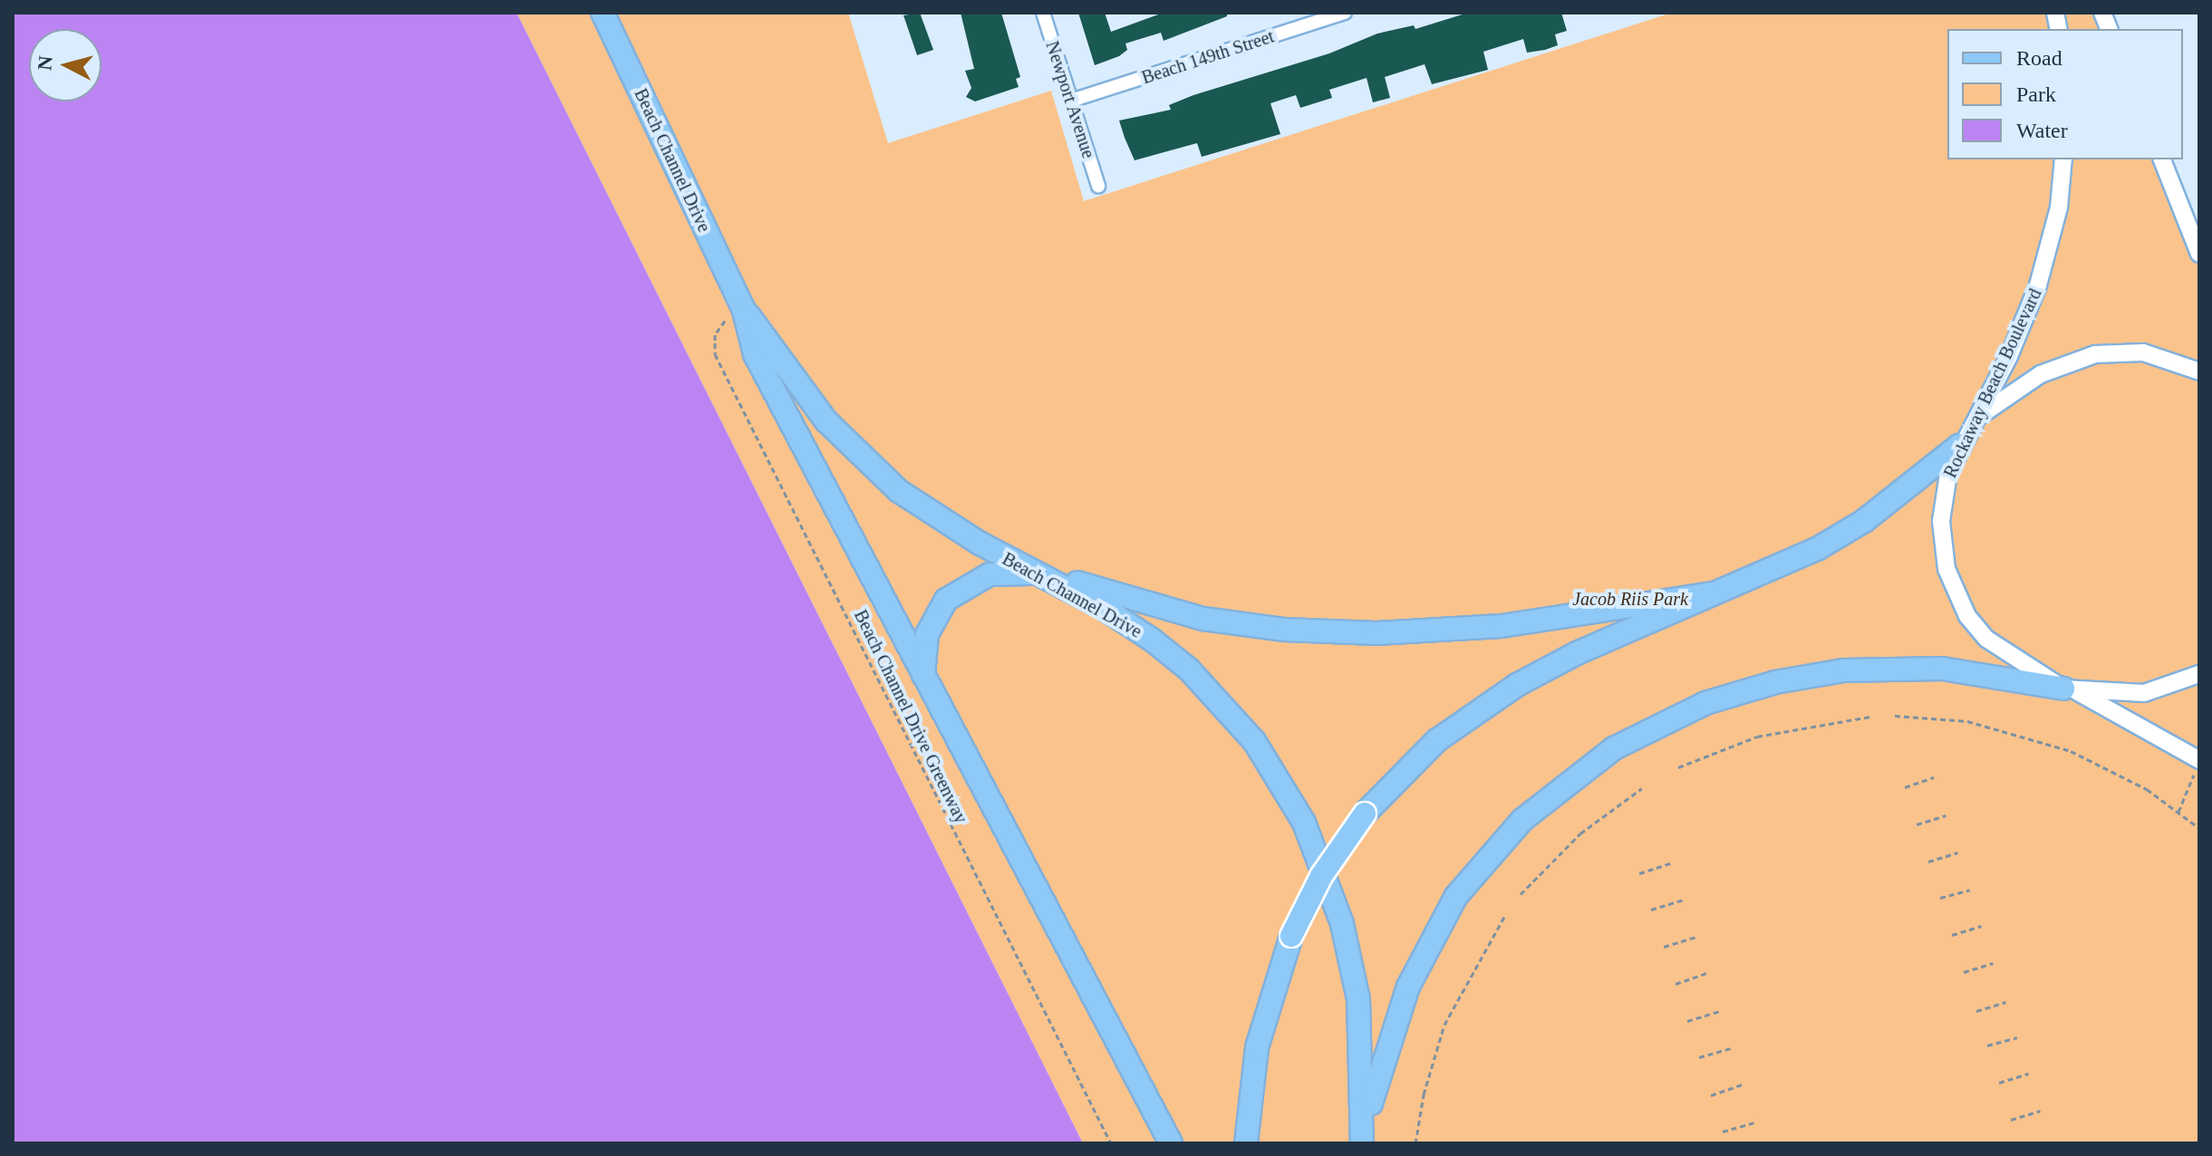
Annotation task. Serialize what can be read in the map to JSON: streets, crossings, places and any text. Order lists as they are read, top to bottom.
{
  "streets": {
    "main road": ["Beach Channel Drive"],
    "street": ["Beach 149th Street", "Newport Avenue", "Rockaway Beach Boulevard"],
    "path": ["Beach Channel Drive Greenway"]
  },
  "crossings": [
    ["Beach 149th Street", "Newport Avenue"],
    ["Beach Channel Drive", "Beach Channel Drive Greenway"]
  ],
  "parks": ["Jacob Riis Park"],
  "legend": ["Road", "Park", "Water"],
  "north": "left"
}
